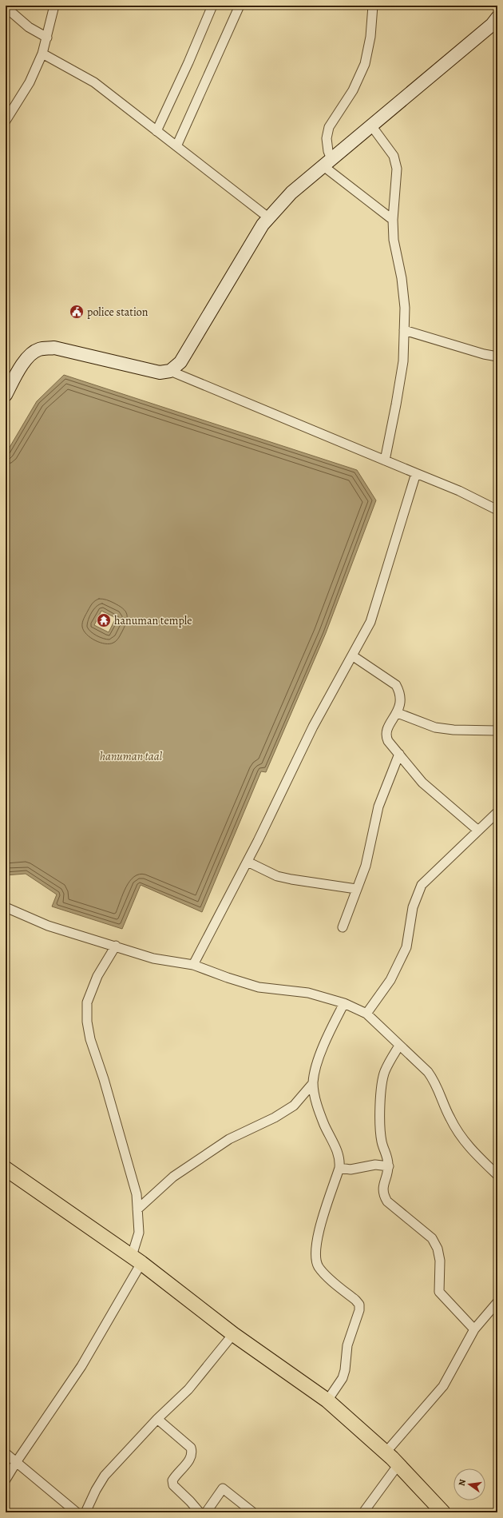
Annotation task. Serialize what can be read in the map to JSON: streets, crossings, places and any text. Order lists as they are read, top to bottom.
{
  "water": ["hanuman taal"],
  "places": {
    "public building": ["police station"],
    "temple": ["hanuman temple"]
  },
  "north": "left"
}
